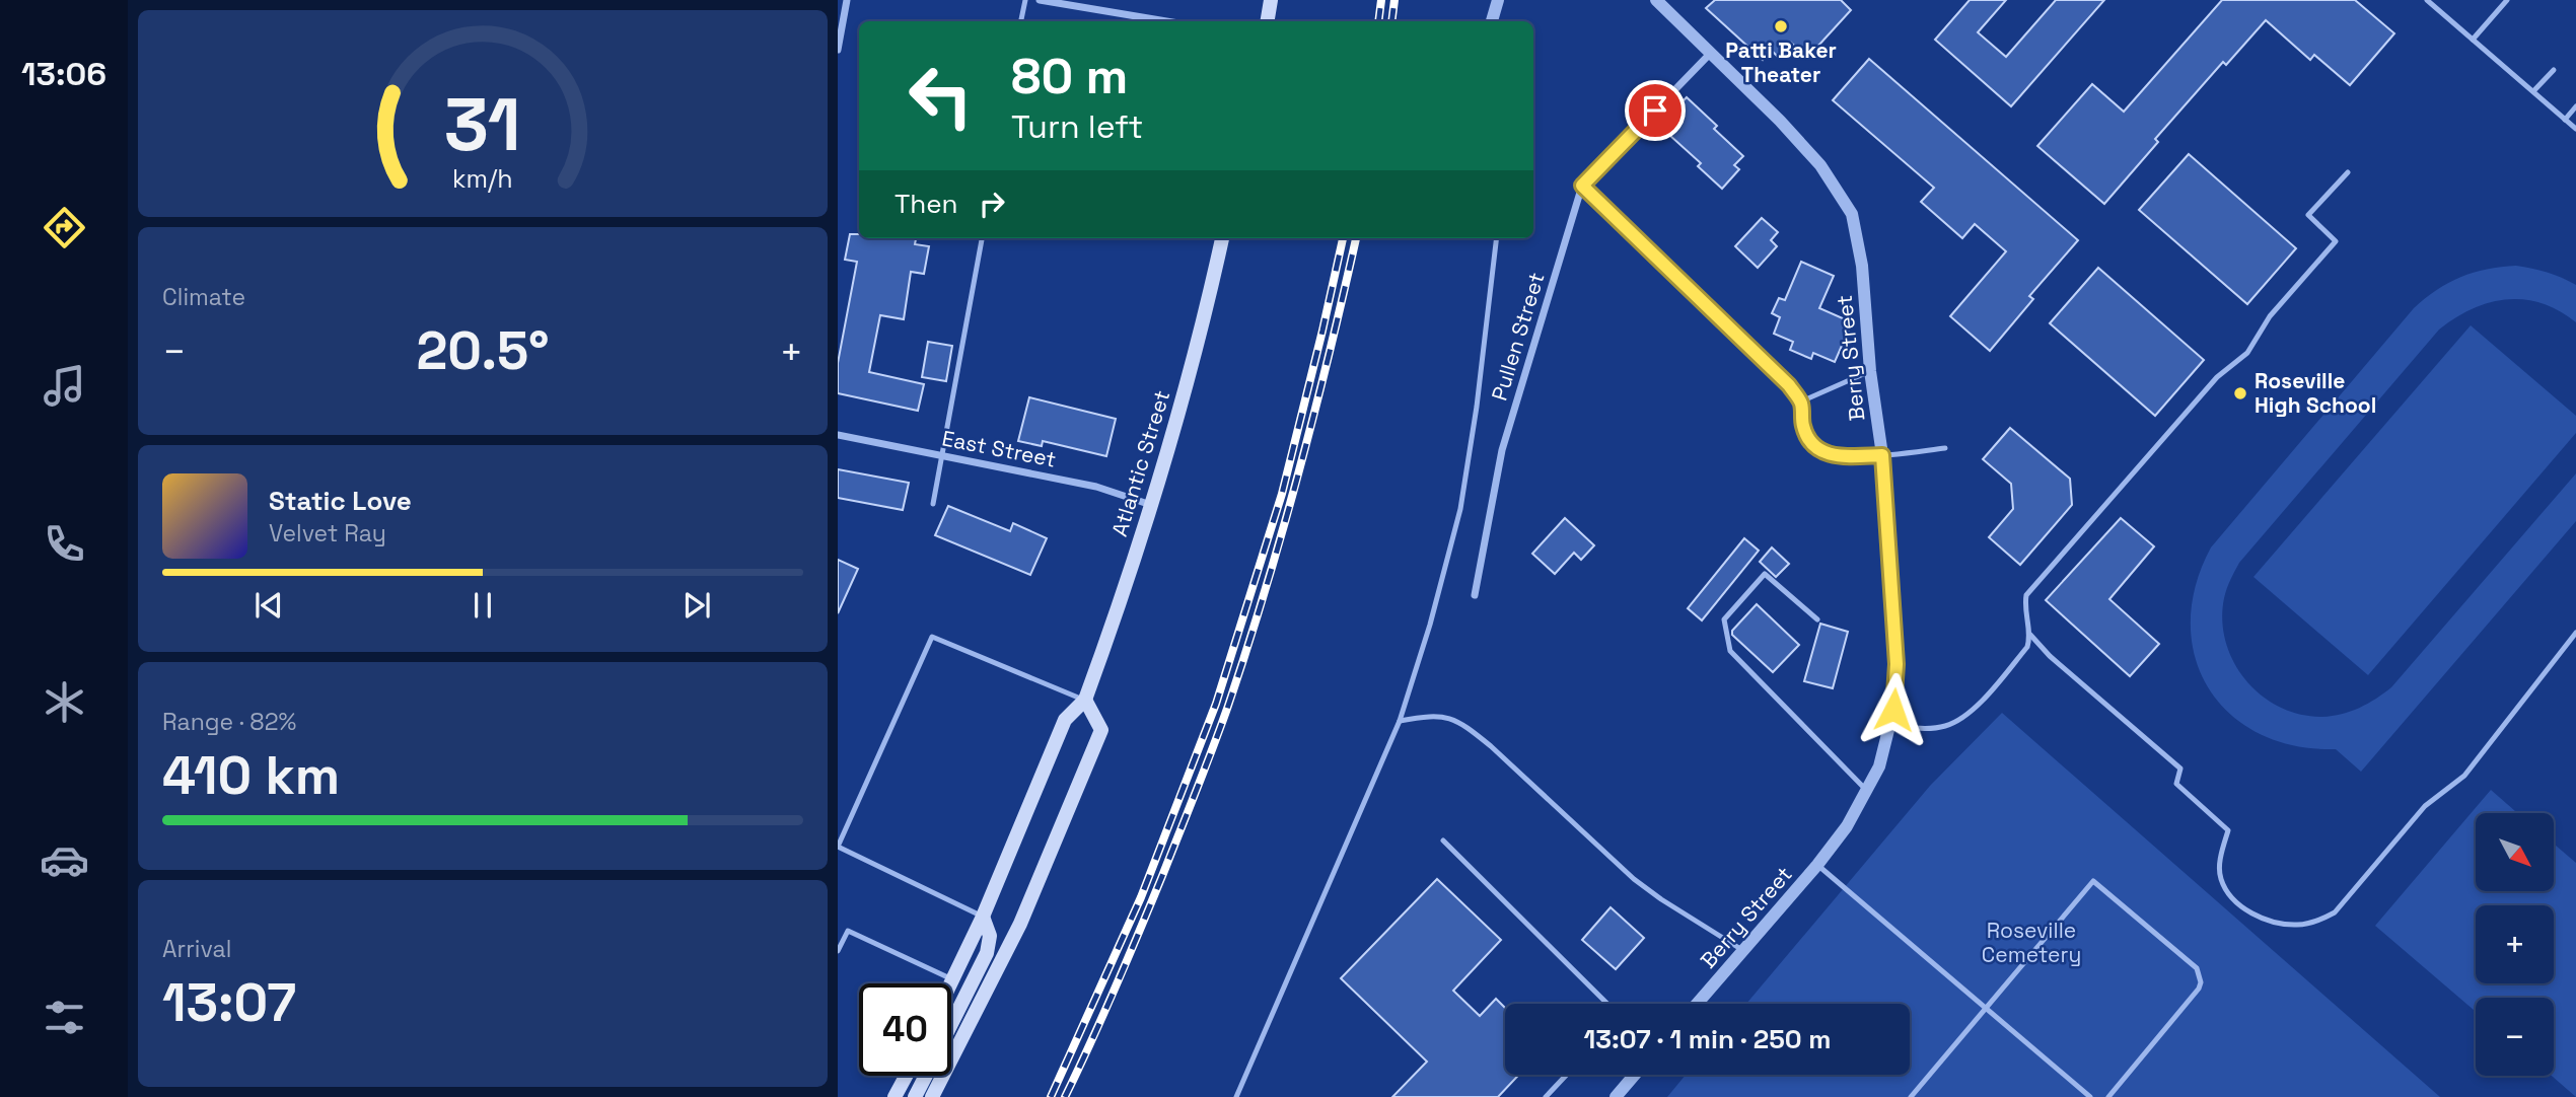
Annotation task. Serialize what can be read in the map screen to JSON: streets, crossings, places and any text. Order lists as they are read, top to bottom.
{
  "streets": {
    "main road": ["Atlantic Street"],
    "street": ["Pullen Street", "Berry Street", "East Street"]
  },
  "crossings": [
    ["Pullen Street", "Berry Street"],
    ["East Street", "Atlantic Street"]
  ],
  "parks": ["Roseville Cemetery"],
  "places": ["Patti Baker Theater", "Roseville High School"],
  "north": "bottom right",
  "page": {
    "tabs": "13:06",
    "turn": ["80 m", "Turn left"],
    "then": "Then",
    "tile": [
      "Climate",
      ["Range · 82%", "410 km"],
      ["Arrival", "13:07"]
    ],
    "heat": ["−", "20.5°", "+"],
    "song": ["Static Love", "Velvet Ray"],
    "map_buttons": ["+", "−"],
    "limit": "40",
    "trip": "13:07 · 1 min · 250 m",
    "gauge": ["31", "km/h"]
  }
}
